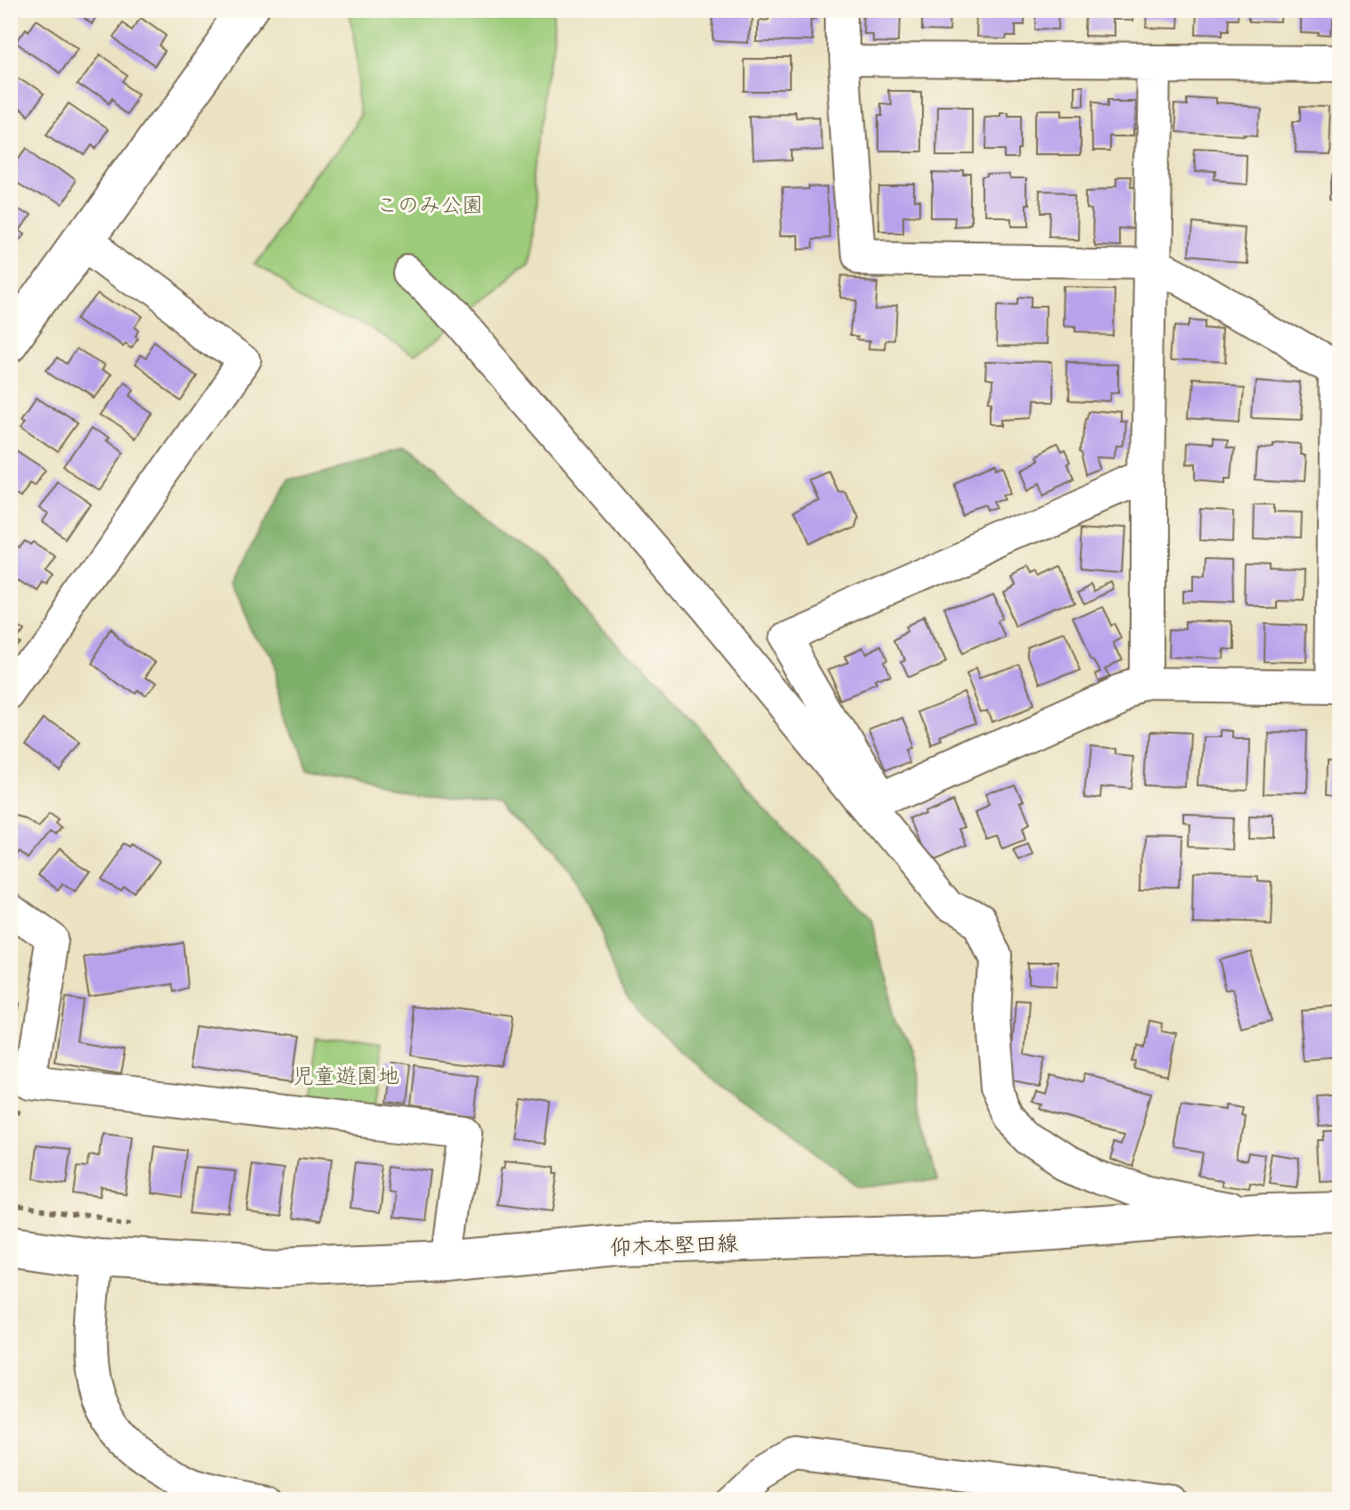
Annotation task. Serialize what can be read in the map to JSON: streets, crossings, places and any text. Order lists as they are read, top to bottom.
{
  "streets": {
    "main road": ["仰木本堅田線"]
  },
  "parks": ["このみ公園", "児童遊園地"]
}
